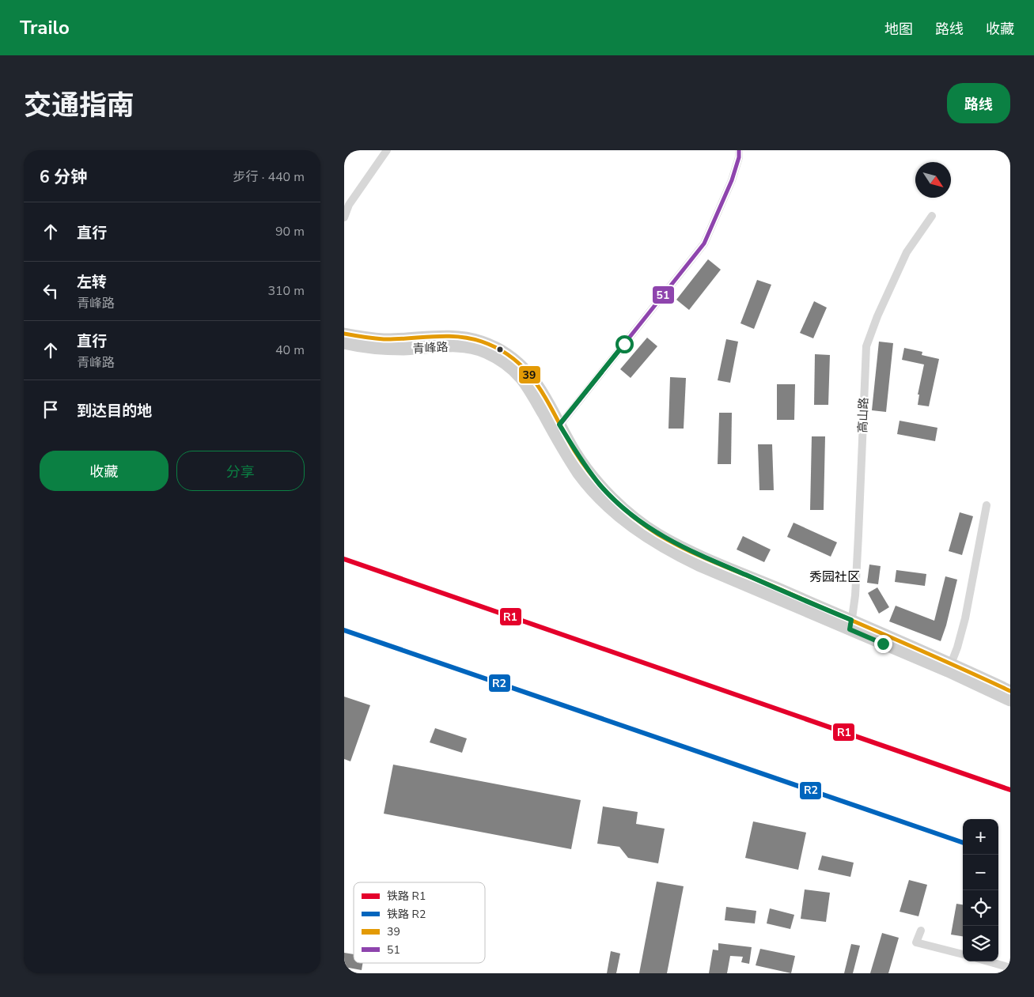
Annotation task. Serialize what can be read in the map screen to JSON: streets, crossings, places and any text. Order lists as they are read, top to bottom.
{
  "streets": {
    "main road": ["青峰路"],
    "street": ["高山路"]
  },
  "crossings": [
    ["青峰路", "高山路"]
  ],
  "districts": ["秀园社区"],
  "lines": [
    "transit line 51",
    "transit line 39",
    "rail line R1",
    "rail line R2"
  ],
  "legend": [
    "铁路 R1",
    "铁路 R2",
    "39",
    "51"
  ],
  "north": "bottom right",
  "page": {
    "header": "Trailo",
    "nav": ["地图", "路线", "收藏"],
    "title": "交通指南",
    "buttons": [
      "路线",
      ["收藏", "分享"]
    ],
    "heading": ["6 分钟", "步行 · 440 m"],
    "list": [
      ["直行", "90 m"],
      ["左转", "青峰路", "310 m"],
      ["直行", "青峰路", "40 m"],
      "到达目的地"
    ],
    "map_buttons": ["+", "−"]
  }
}
